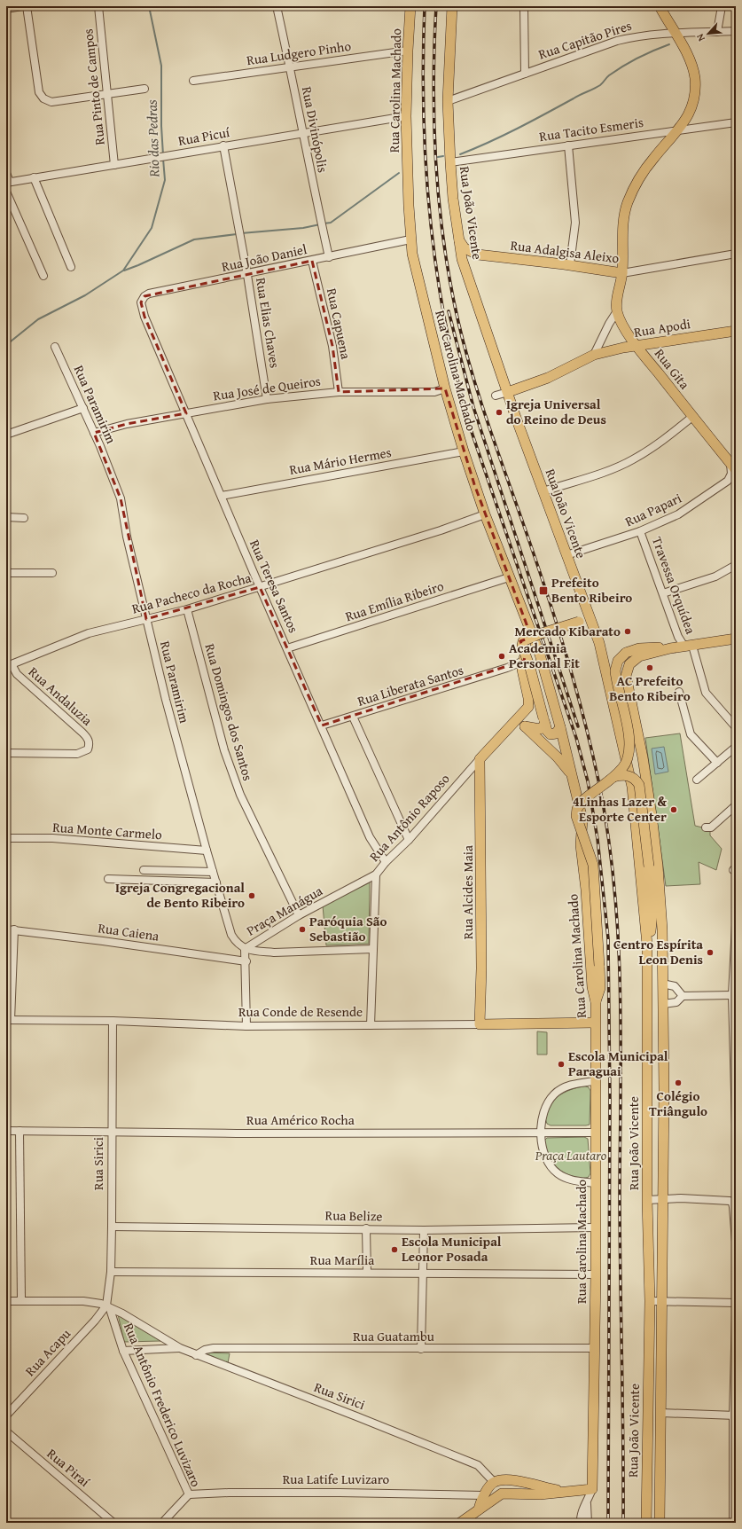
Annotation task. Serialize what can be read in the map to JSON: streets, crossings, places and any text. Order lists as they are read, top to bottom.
{
  "streets": {
    "main road": [
      "Rua Carolina Machado",
      "Rua João Vicente",
      "Rua Adalgisa Aleixo",
      "Rua Apodi",
      "Rua Gita",
      "Rua Antônio Raposo",
      "Rua Alcides Maia",
      "Rua Conde de Resende"
    ],
    "street": [
      "Rua Capitão Pires",
      "Rua Ludgero Pinho",
      "Rua Pinto de Campos",
      "Rua Divinópolis",
      "Rua Tacito Esmeris",
      "Rua Picuí",
      "Rua João Daniel",
      "Rua Elias Chaves",
      "Rua Capuena",
      "Rua José de Queiros",
      "Rua Paramirim",
      "Rua Mário Hermes",
      "Rua Papari",
      "Travessa Orquídea",
      "Rua Teresa Santos",
      "Rua Pacheco da Rocha",
      "Rua Emília Ribeiro",
      "Rua Liberata Santos",
      "Rua Andaluzia",
      "Rua Domingos dos Santos",
      "Rua Monte Carmelo",
      "Praça Manágua",
      "Rua Caiena",
      "Rua Américo Rocha",
      "Rua Sirici",
      "Rua Belize",
      "Rua Marília",
      "Rua Guatambu",
      "Rua Acapu",
      "Rua Antônio Frederico Luvizaro",
      "Rua Piraí",
      "Rua Latife Luvizaro"
    ]
  },
  "crossings": [
    ["Rua Capitão Pires", "Rua João Vicente"],
    ["Rua Ludgero Pinho", "Rua Carolina Machado"],
    ["Rua Ludgero Pinho", "Rua Divinópolis"],
    ["Rua Pinto de Campos", "Rua Picuí"],
    ["Rua Carolina Machado", "Rua Picuí"],
    ["Rua Carolina Machado", "Rua João Daniel"],
    ["Rua Carolina Machado", "Rua José de Queiros"],
    ["Rua Carolina Machado", "Rua Mário Hermes"],
    ["Rua Carolina Machado", "Rua Pacheco da Rocha"],
    ["Rua Carolina Machado", "Rua Emília Ribeiro"],
    ["Rua Carolina Machado", "Rua Antônio Raposo"],
    ["Rua Carolina Machado", "Rua Conde de Resende"],
    ["Rua Carolina Machado", "Rua Américo Rocha"],
    ["Rua Carolina Machado", "Rua Belize"],
    ["Rua Carolina Machado", "Rua Marília"],
    ["Rua Carolina Machado", "Rua Guatambu"],
    ["Rua Divinópolis", "Rua Picuí"],
    ["Rua Divinópolis", "Rua João Daniel"],
    ["Rua Tacito Esmeris", "Rua João Vicente"],
    ["Rua Picuí", "Rua Elias Chaves"],
    ["Rua João Vicente", "Rua Adalgisa Aleixo"],
    ["Rua João Vicente", "Rua Apodi"],
    ["Rua João Vicente", "Rua Papari"],
    ["Rua João Daniel", "Rua Elias Chaves"],
    ["Rua João Daniel", "Rua Capuena"],
    ["Rua João Daniel", "Rua Teresa Santos"],
    ["Rua Elias Chaves", "Rua José de Queiros"],
    ["Rua Capuena", "Rua José de Queiros"],
    ["Rua Apodi", "Rua Gita"],
    ["Rua Gita", "Rua Papari"],
    ["Rua José de Queiros", "Rua Paramirim"],
    ["Rua José de Queiros", "Rua Teresa Santos"],
    ["Rua Paramirim", "Rua Pacheco da Rocha"],
    ["Rua Paramirim", "Rua Monte Carmelo"],
    ["Rua Paramirim", "Praça Manágua"],
    ["Rua Mário Hermes", "Rua Teresa Santos"],
    ["Rua Papari", "Travessa Orquídea"],
    ["Rua Teresa Santos", "Rua Pacheco da Rocha"],
    ["Rua Teresa Santos", "Rua Emília Ribeiro"],
    ["Rua Teresa Santos", "Rua Liberata Santos"],
    ["Rua Teresa Santos", "Rua Antônio Raposo"],
    ["Rua Pacheco da Rocha", "Rua Andaluzia"],
    ["Rua Pacheco da Rocha", "Rua Domingos dos Santos"],
    ["Rua Liberata Santos", "Rua Antônio Raposo"],
    ["Rua Domingos dos Santos", "Praça Manágua"],
    ["Rua Antônio Raposo", "Rua Alcides Maia"],
    ["Rua Antônio Raposo", "Praça Manágua"],
    ["Rua Antônio Raposo", "Rua Conde de Resende"],
    ["Rua Alcides Maia", "Rua Conde de Resende"],
    ["Rua Conde de Resende", "Rua Sirici"],
    ["Rua Américo Rocha", "Rua Sirici"],
    ["Rua Sirici", "Rua Belize"],
    ["Rua Sirici", "Rua Marília"],
    ["Rua Sirici", "Rua Guatambu"],
    ["Rua Sirici", "Rua Acapu"],
    ["Rua Sirici", "Rua Antônio Frederico Luvizaro"],
    ["Rua Acapu", "Rua Antônio Frederico Luvizaro"],
    ["Rua Antônio Frederico Luvizaro", "Rua Latife Luvizaro"]
  ],
  "water": ["Rio das Pedras"],
  "parks": ["Praça Lautaro"],
  "places": {
    "other": [
      "Igreja Universal do Reino de Deus",
      "Mercado Kibarato",
      "Academia Personal Fit",
      "AC Prefeito Bento Ribeiro",
      "4Linhas Lazer & Esporte Center",
      "Igreja Congregacional de Bento Ribeiro",
      "Paróquia São Sebastião",
      "Centro Espírita Leon Denis",
      "Escola Municipal Paraguai",
      "Colégio Triângulo",
      "Escola Municipal Leonor Posada"
    ],
    "transit": ["Prefeito Bento Ribeiro"]
  },
  "north": "bottom left"
}
